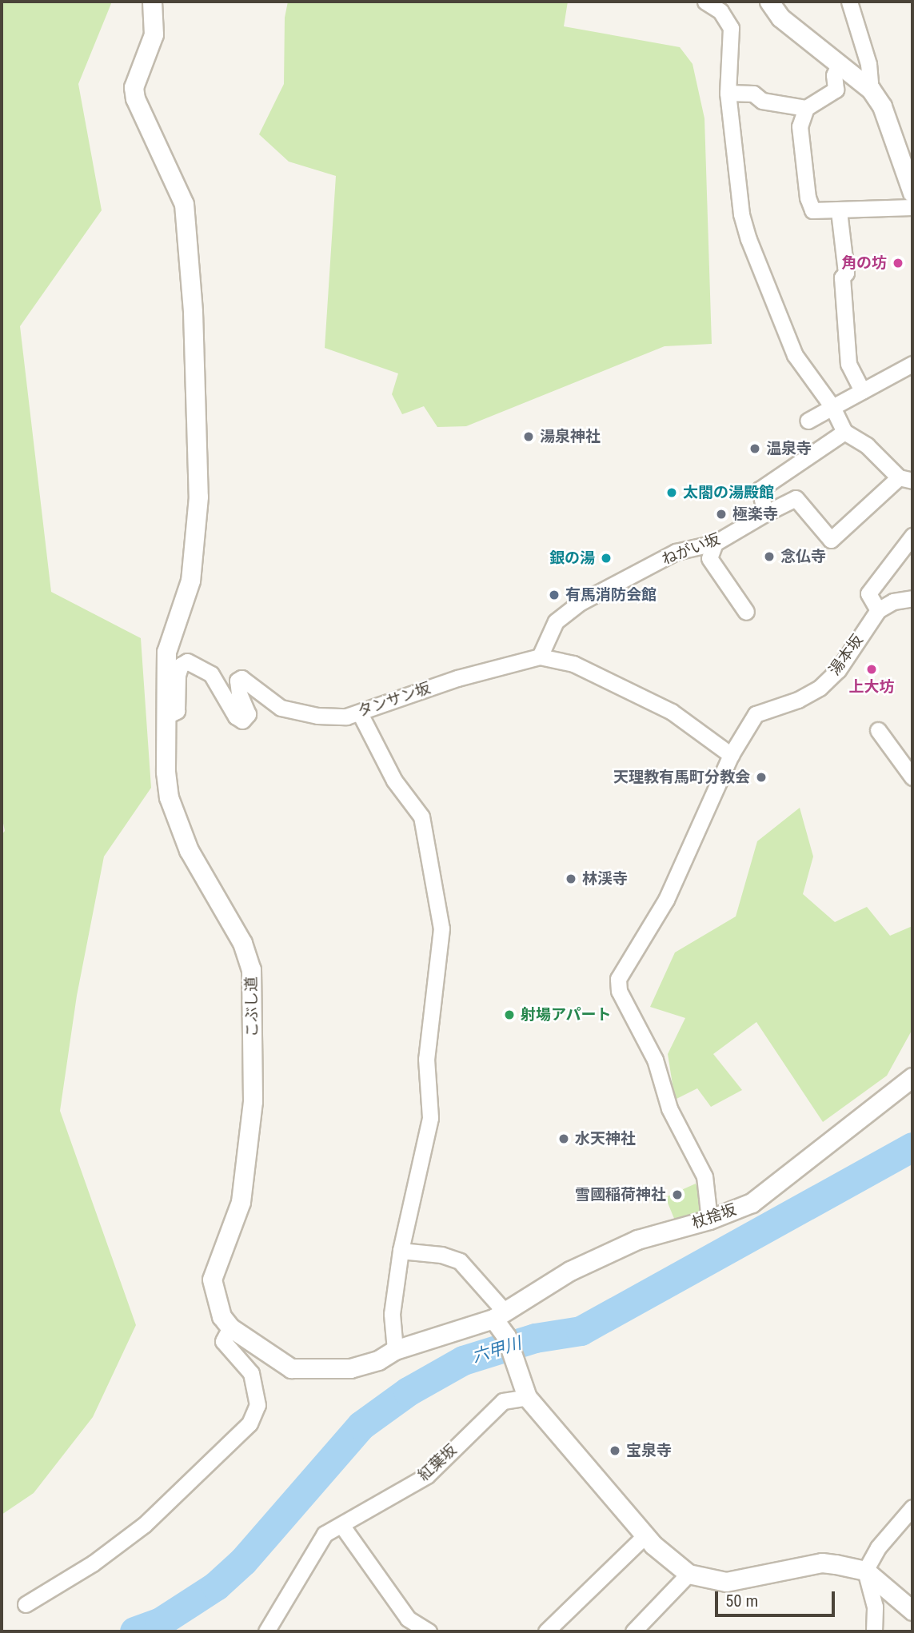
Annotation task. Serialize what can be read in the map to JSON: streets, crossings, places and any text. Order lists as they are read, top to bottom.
{
  "streets": {
    "street": [
      "ねがい坂",
      "湯本坂",
      "タンサン坂",
      "こぶし道",
      "杖捨坂",
      "紅葉坂"
    ]
  },
  "crossings": [
    ["ねがい坂", "タンサン坂"],
    ["湯本坂", "タンサン坂"],
    ["湯本坂", "杖捨坂"],
    ["タンサン坂", "こぶし道"],
    ["こぶし道", "杖捨坂"]
  ],
  "water": ["六甲川"],
  "places": [
    "角の坊",
    "湯泉神社",
    "温泉寺",
    "太閤の湯殿館",
    "極楽寺",
    "念仏寺",
    "銀の湯",
    "有馬消防会館",
    "上大坊",
    "天理教有馬町分教会",
    "林渓寺",
    "射場アパート",
    "水天神社",
    "雪國稲荷神社",
    "宝泉寺"
  ],
  "scale_bar": "50 m"
}
